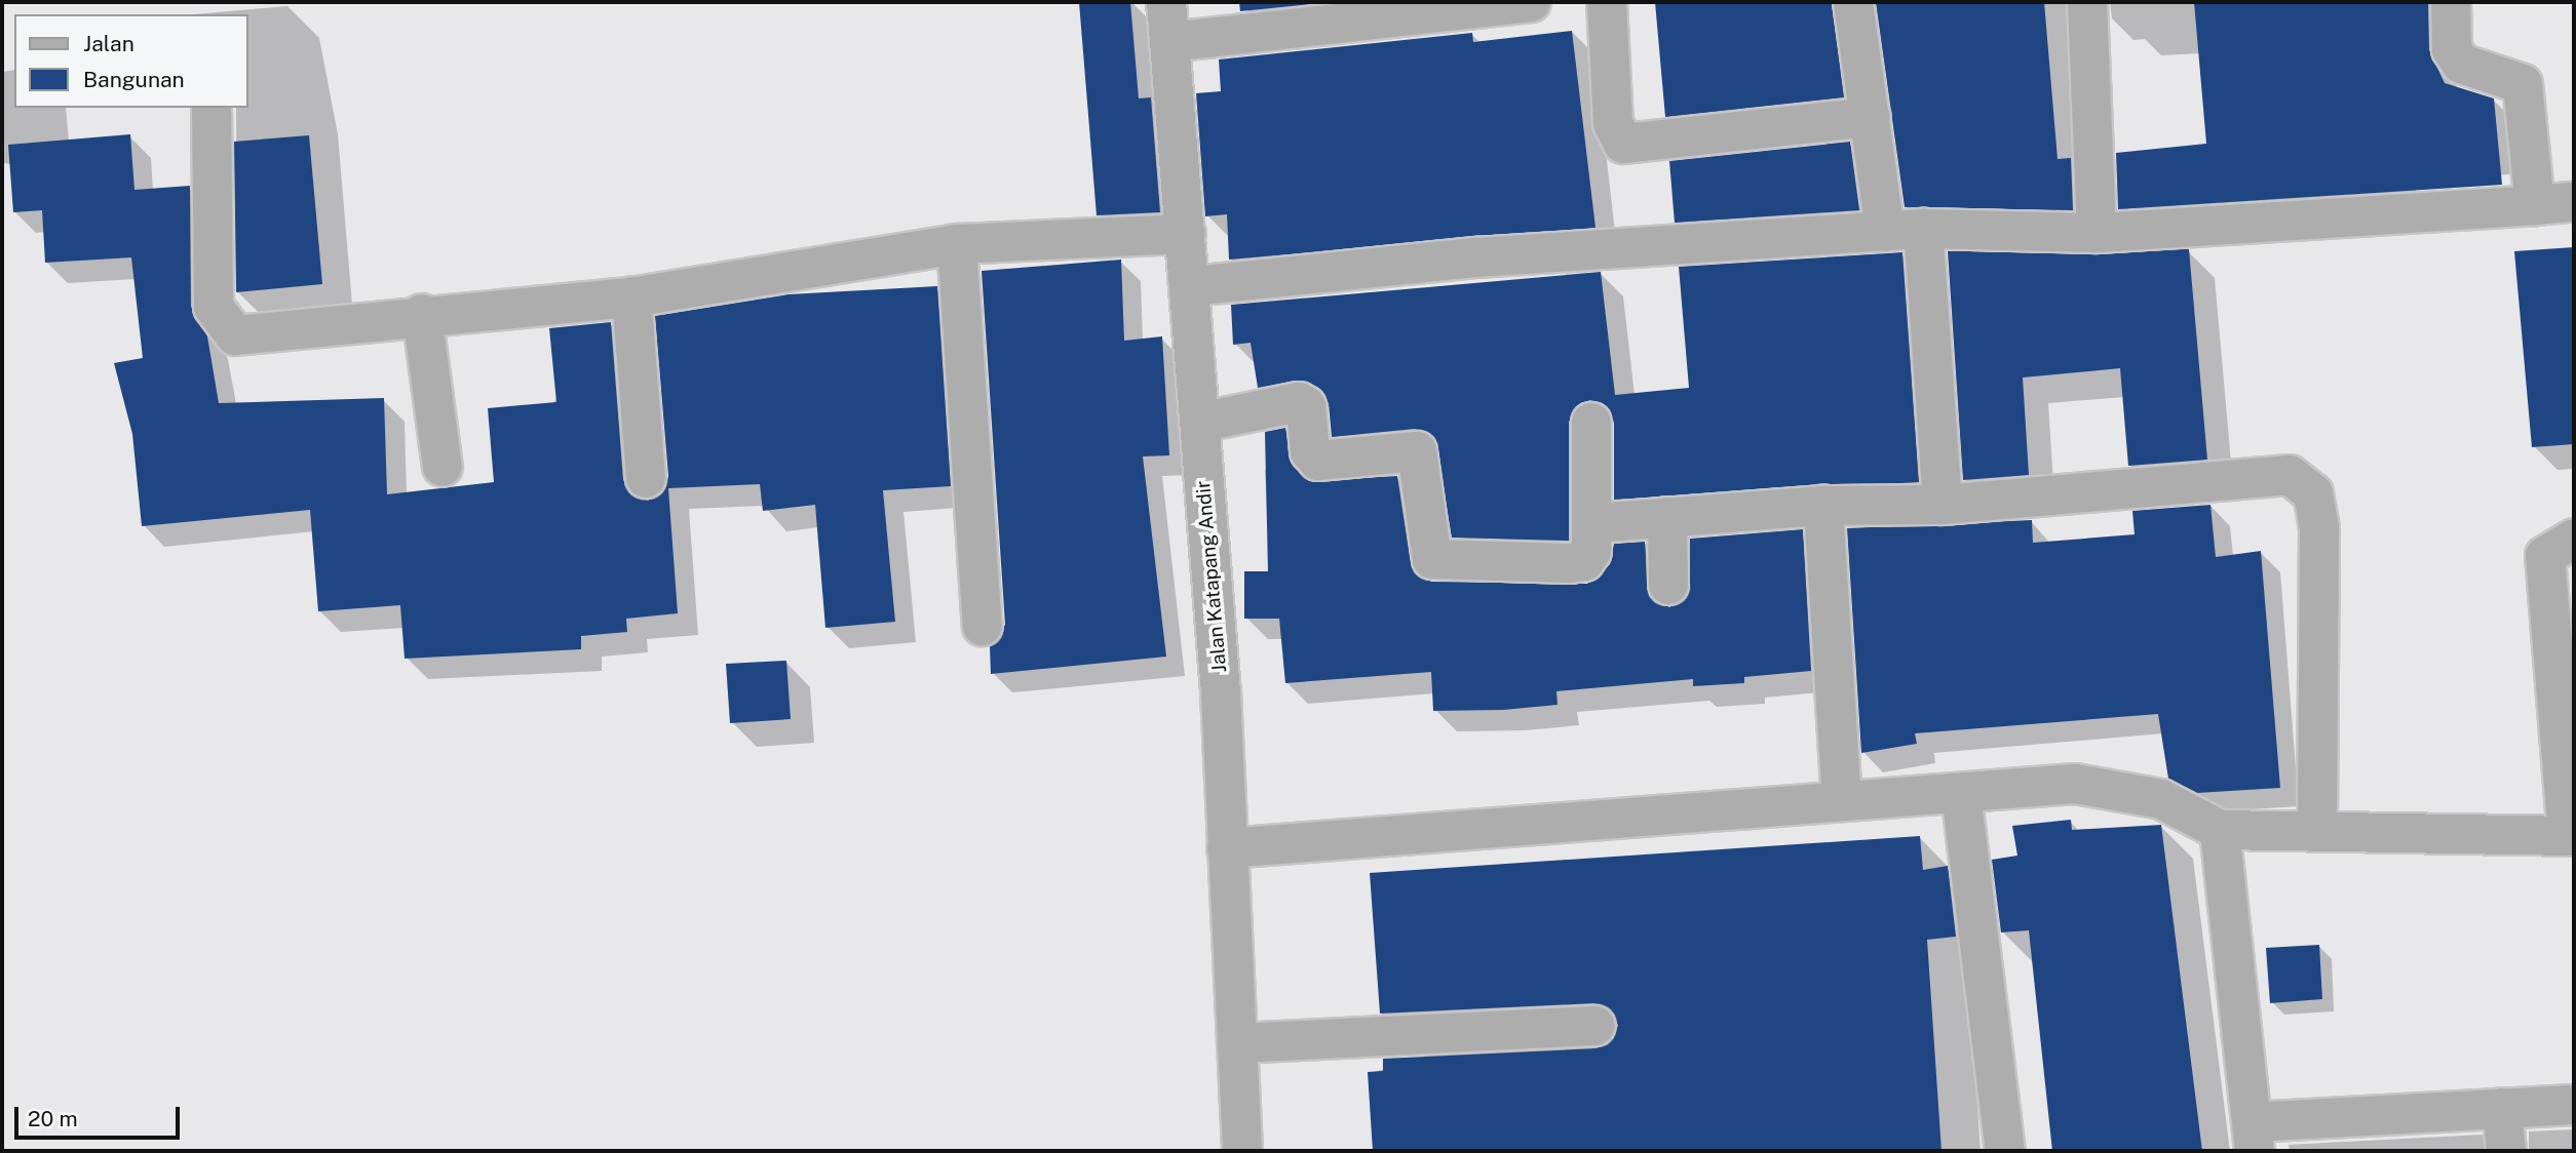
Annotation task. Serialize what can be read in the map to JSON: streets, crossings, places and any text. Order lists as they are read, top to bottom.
{
  "streets": {
    "street": ["Jalan Katapang Andir"]
  },
  "legend": ["Jalan", "Bangunan"],
  "scale_bar": "20 m"
}
